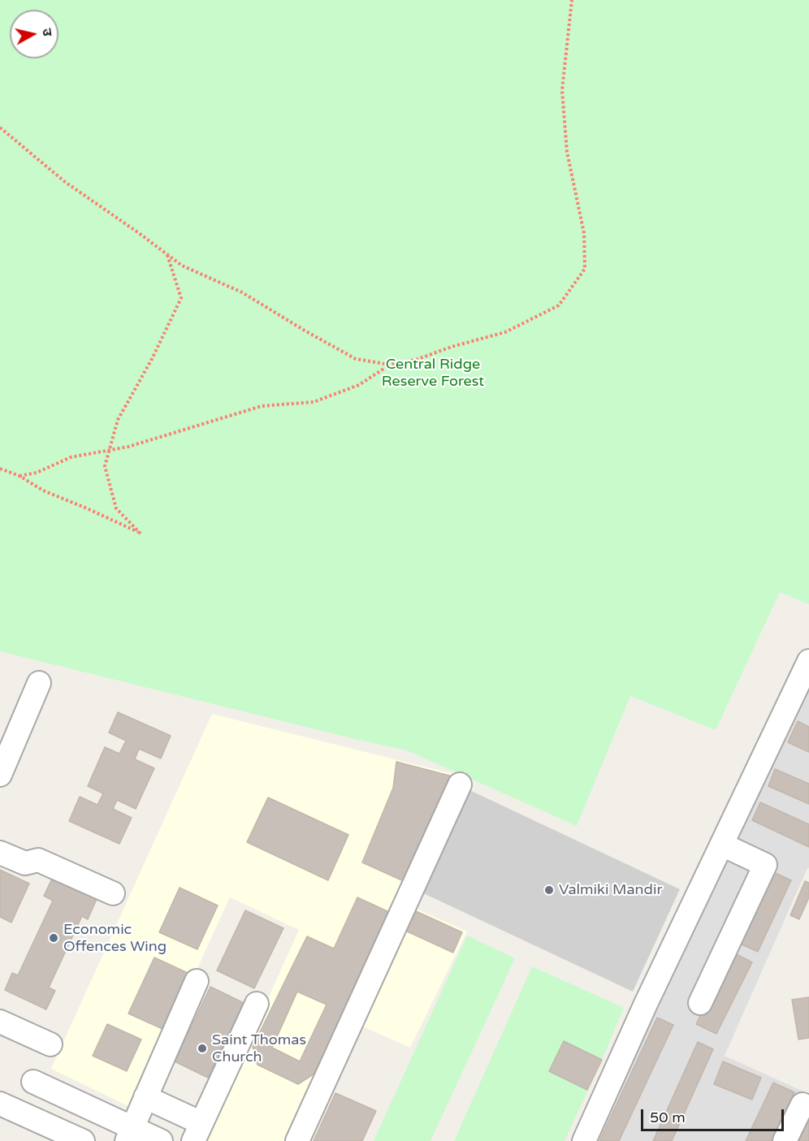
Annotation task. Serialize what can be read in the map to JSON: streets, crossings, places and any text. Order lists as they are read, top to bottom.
{
  "parks": ["Central Ridge Reserve Forest"],
  "places": ["Valmiki Mandir", "Economic Offences Wing", "Saint Thomas Church"],
  "scale_bar": "50 m",
  "north": "right"
}
